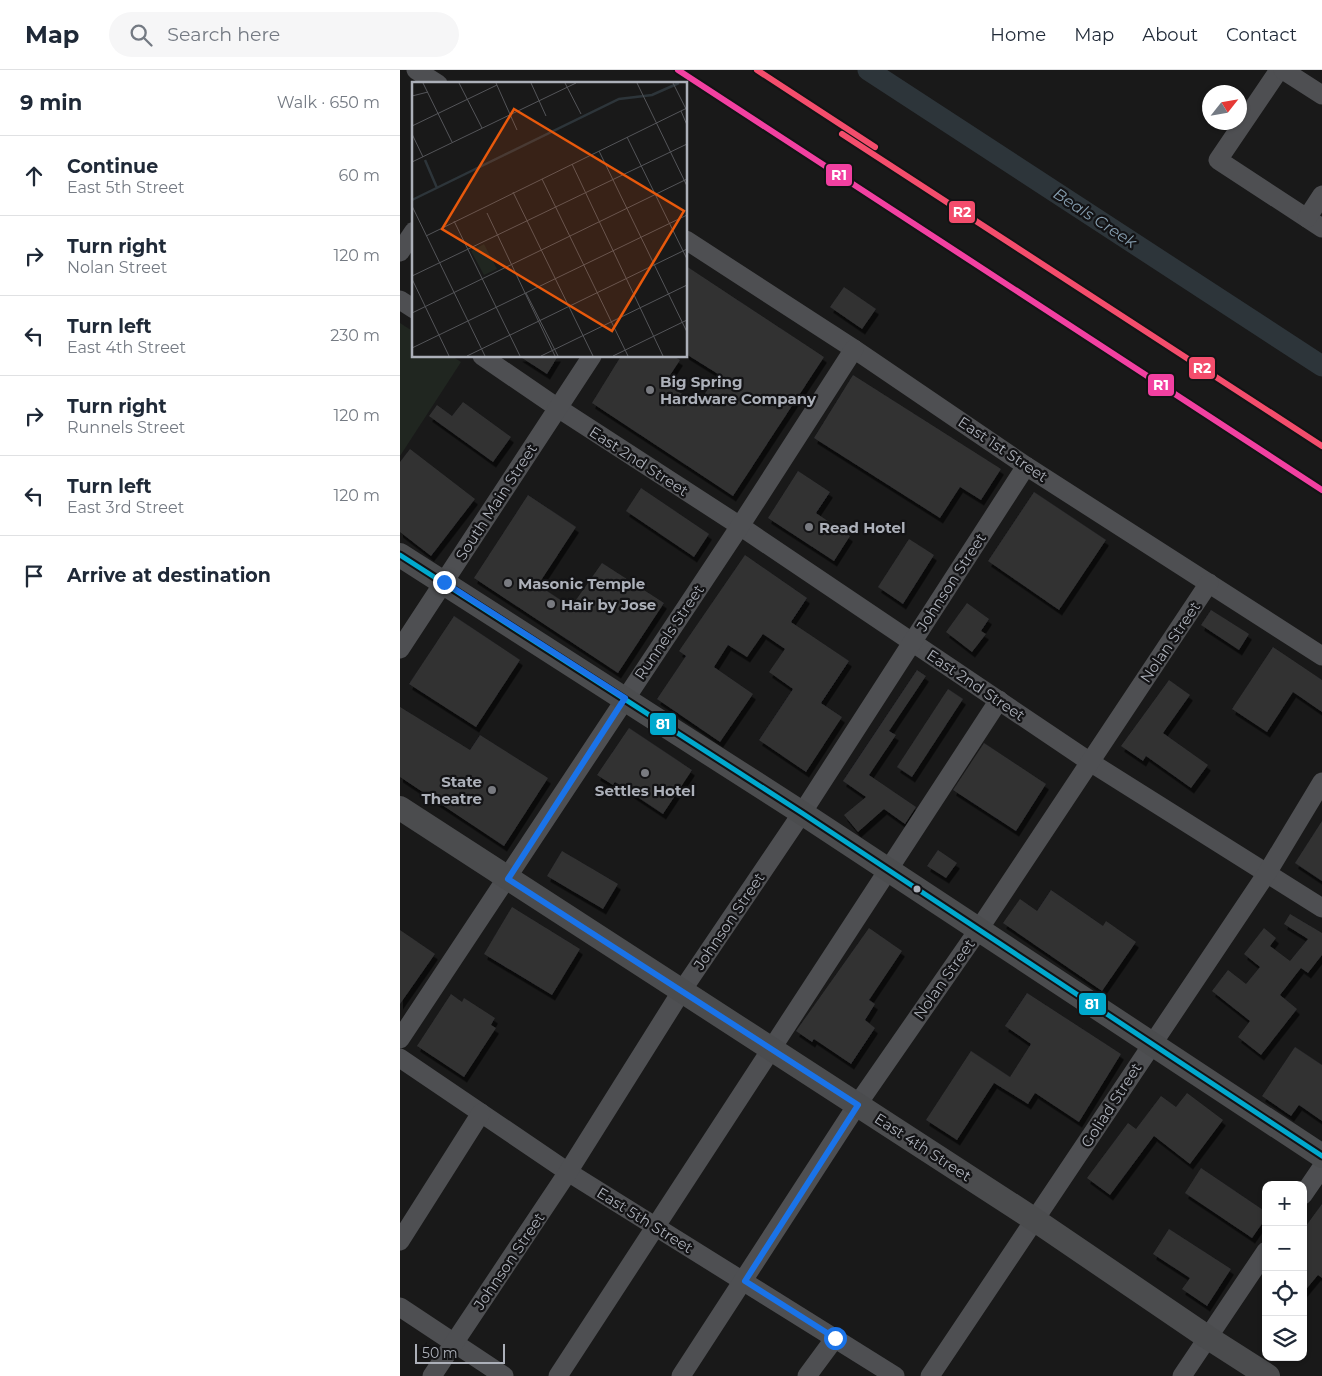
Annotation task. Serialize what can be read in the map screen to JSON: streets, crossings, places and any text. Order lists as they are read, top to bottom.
{
  "streets": {
    "main road": ["East 4th Street"],
    "street": [
      "East 1st Street",
      "East 2nd Street",
      "South Main Street",
      "Johnson Street",
      "Runnels Street",
      "Nolan Street",
      "Goliad Street",
      "East 5th Street"
    ]
  },
  "crossings": [
    ["East 1st Street", "Johnson Street"],
    ["East 1st Street", "Runnels Street"],
    ["East 1st Street", "Nolan Street"],
    ["East 2nd Street", "South Main Street"],
    ["East 2nd Street", "Johnson Street"],
    ["East 2nd Street", "Runnels Street"],
    ["East 2nd Street", "Nolan Street"],
    ["East 2nd Street", "Goliad Street"],
    ["Johnson Street", "East 4th Street"],
    ["Johnson Street", "East 5th Street"],
    ["Runnels Street", "East 4th Street"],
    ["Nolan Street", "East 4th Street"],
    ["Nolan Street", "East 5th Street"],
    ["Goliad Street", "East 4th Street"]
  ],
  "water": ["Beals Creek"],
  "places": [
    "Big Spring Hardware Company",
    "Read Hotel",
    "Masonic Temple",
    "Hair by Jose",
    "Settles Hotel",
    "State Theatre"
  ],
  "lines": ["transit line R1", "transit line R2", "transit line 81"],
  "scale_bar": "50 m",
  "north": "top right",
  "page": {
    "header": "Map",
    "search": "Search here",
    "nav": [
      "Home",
      "Map",
      "About",
      "Contact"
    ],
    "heading": ["9 min", "Walk · 650 m"],
    "list": [
      ["Continue", "East 5th Street", "60 m"],
      ["Turn right", "Nolan Street", "120 m"],
      ["Turn left", "East 4th Street", "230 m"],
      ["Turn right", "Runnels Street", "120 m"],
      ["Turn left", "East 3rd Street", "120 m"],
      "Arrive at destination"
    ],
    "map_buttons": ["+", "−"],
    "scale": "50 m"
  }
}
